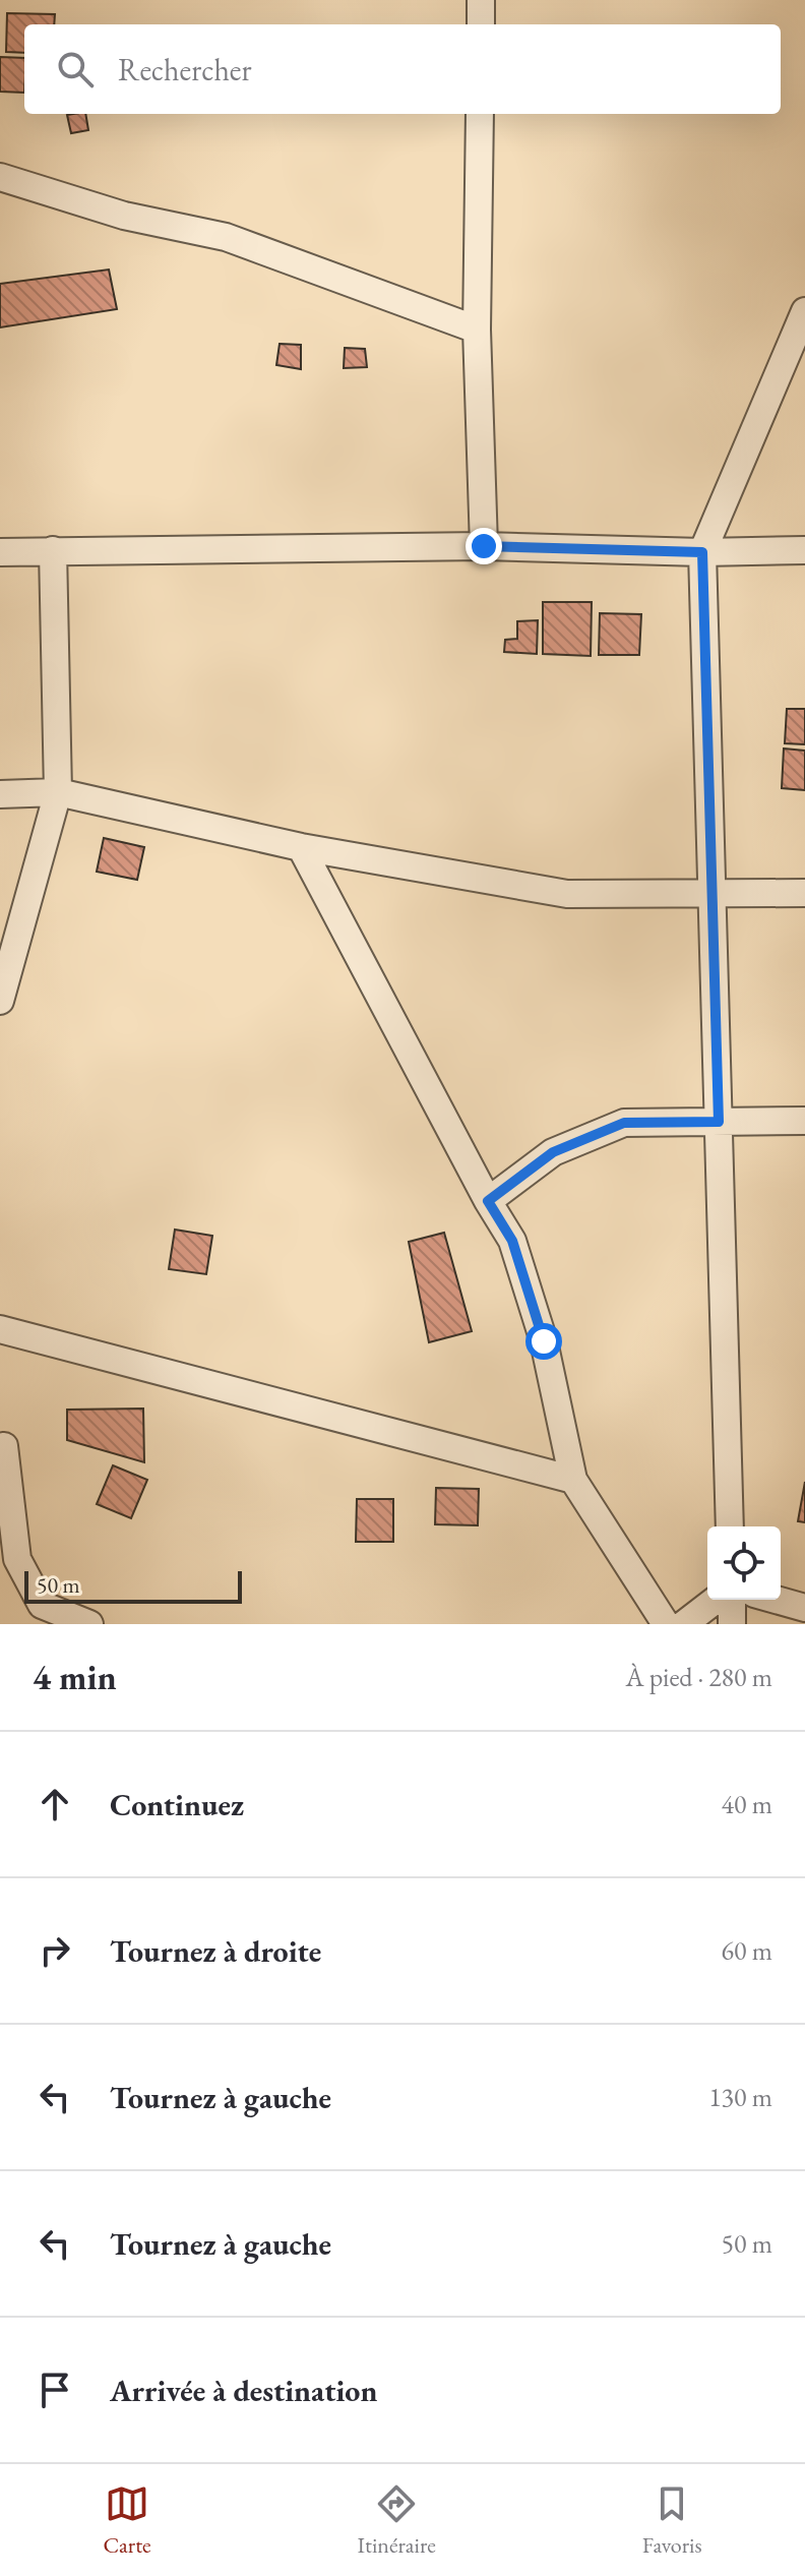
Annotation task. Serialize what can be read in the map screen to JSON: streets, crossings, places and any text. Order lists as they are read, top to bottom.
{
  "scale_bar": "50 m",
  "page": {
    "search": "Rechercher",
    "scale": "50 m",
    "heading": ["4 min", "À pied · 280 m"],
    "list": [
      ["Continuez", "40 m"],
      ["Tournez à droite", "60 m"],
      ["Tournez à gauche", "130 m"],
      ["Tournez à gauche", "50 m"],
      "Arrivée à destination"
    ],
    "nav": ["Carte", "Itinéraire", "Favoris"]
  }
}
